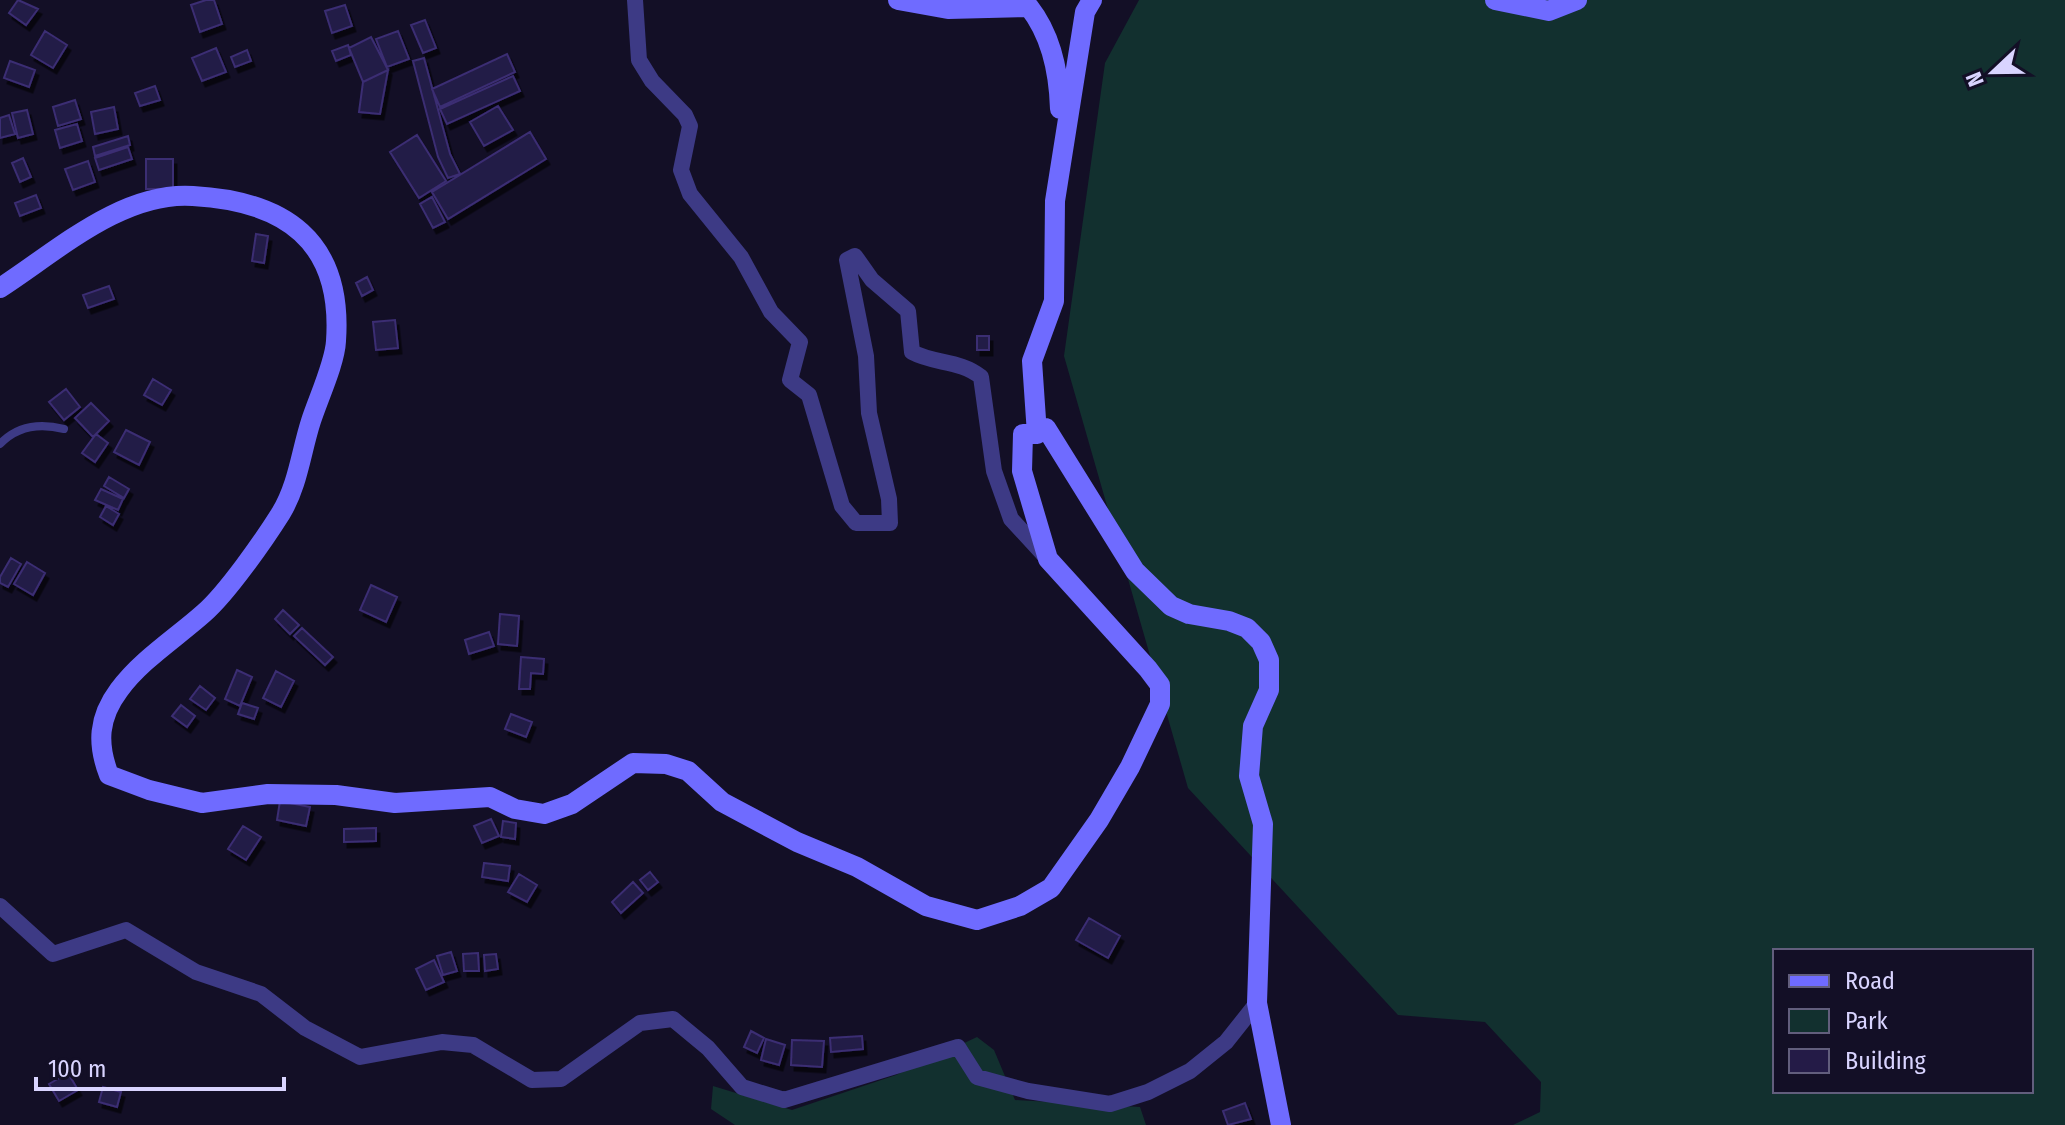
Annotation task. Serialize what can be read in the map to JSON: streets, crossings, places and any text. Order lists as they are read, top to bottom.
{
  "legend": ["Road", "Park", "Building"],
  "scale_bar": "100 m",
  "north": "left"
}
